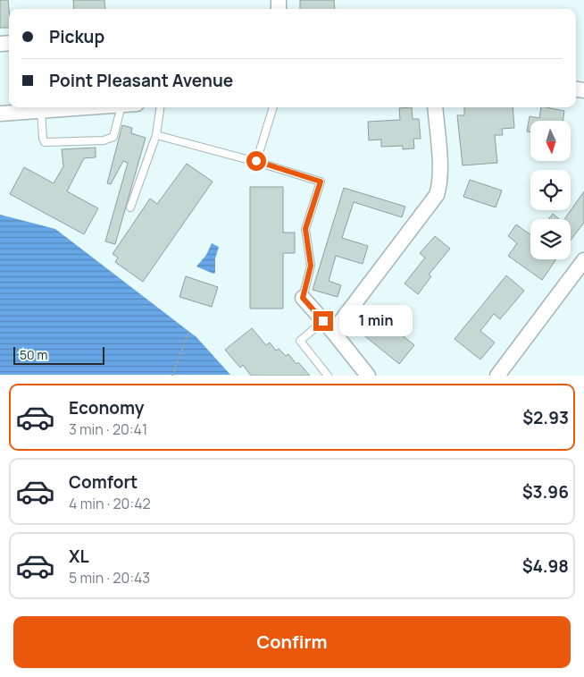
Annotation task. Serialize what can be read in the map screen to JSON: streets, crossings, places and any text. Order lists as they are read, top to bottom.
{
  "scale_bar": "50 m",
  "north": "bottom",
  "page": {
    "banner": ["Pickup", "Point Pleasant Avenue"],
    "bubble": "1 min",
    "scale": "50 m",
    "list": [
      {
        "name": "Economy",
        "note": "3 min · 20:41",
        "value": "$2.93"
      },
      {
        "name": "Comfort",
        "note": "4 min · 20:42",
        "value": "$3.96"
      },
      {
        "name": "XL",
        "note": "5 min · 20:43",
        "value": "$4.98"
      }
    ],
    "buttons": "Confirm"
  }
}
